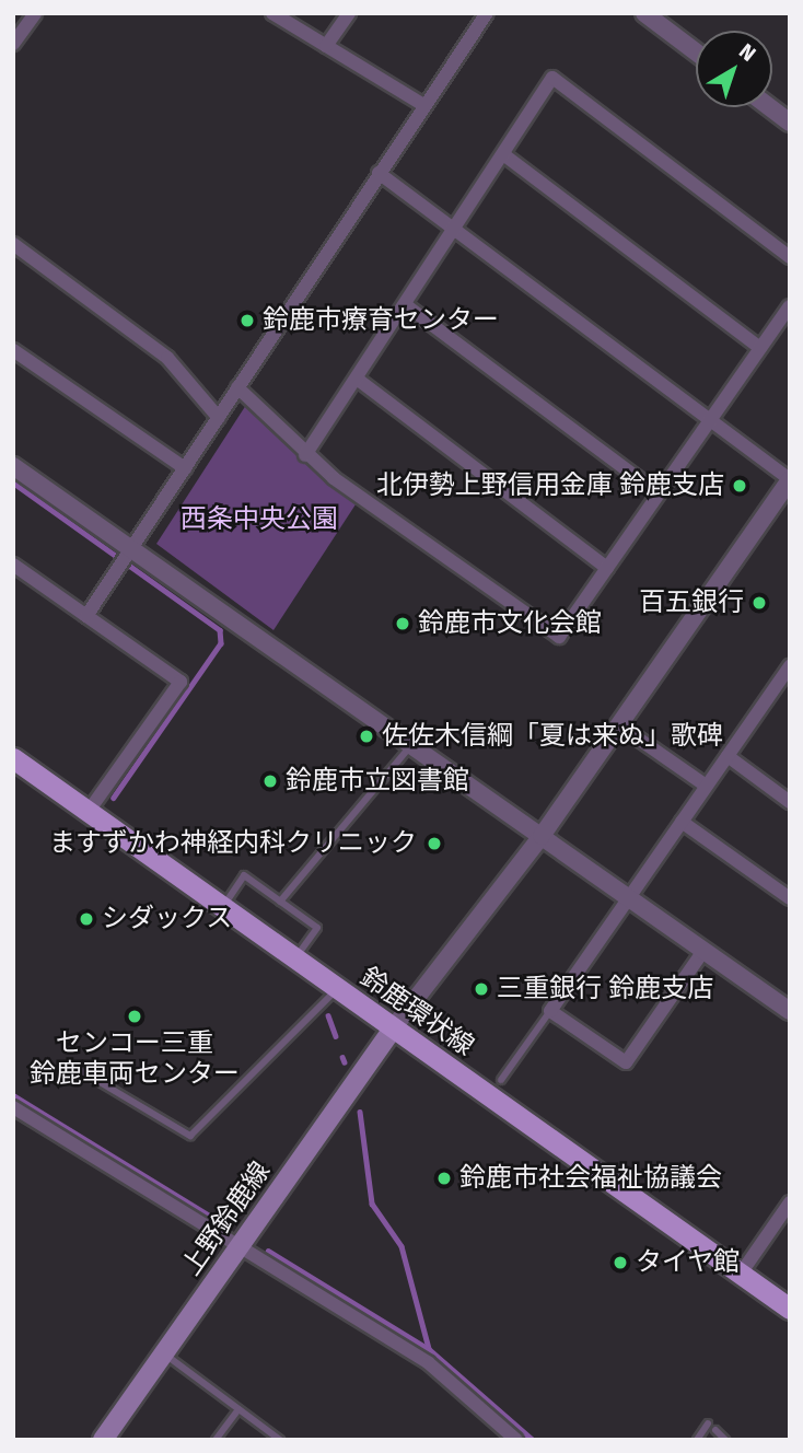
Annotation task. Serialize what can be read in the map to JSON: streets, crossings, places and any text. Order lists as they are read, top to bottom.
{
  "streets": {
    "main road": ["鈴鹿環状線", "上野鈴鹿線"]
  },
  "crossings": [
    ["鈴鹿環状線", "上野鈴鹿線"]
  ],
  "parks": ["西条中央公園"],
  "places": [
    "鈴鹿市療育センター",
    "北伊勢上野信用金庫 鈴鹿支店",
    "百五銀行",
    "鈴鹿市文化会館",
    "佐佐木信綱「夏は来ぬ」歌碑",
    "鈴鹿市立図書館",
    "ますずかわ神経内科クリニック",
    "シダックス",
    "三重銀行 鈴鹿支店",
    "センコー三重 鈴鹿車両センター",
    "鈴鹿市社会福祉協議会",
    "タイヤ館"
  ],
  "north": "top right"
}
